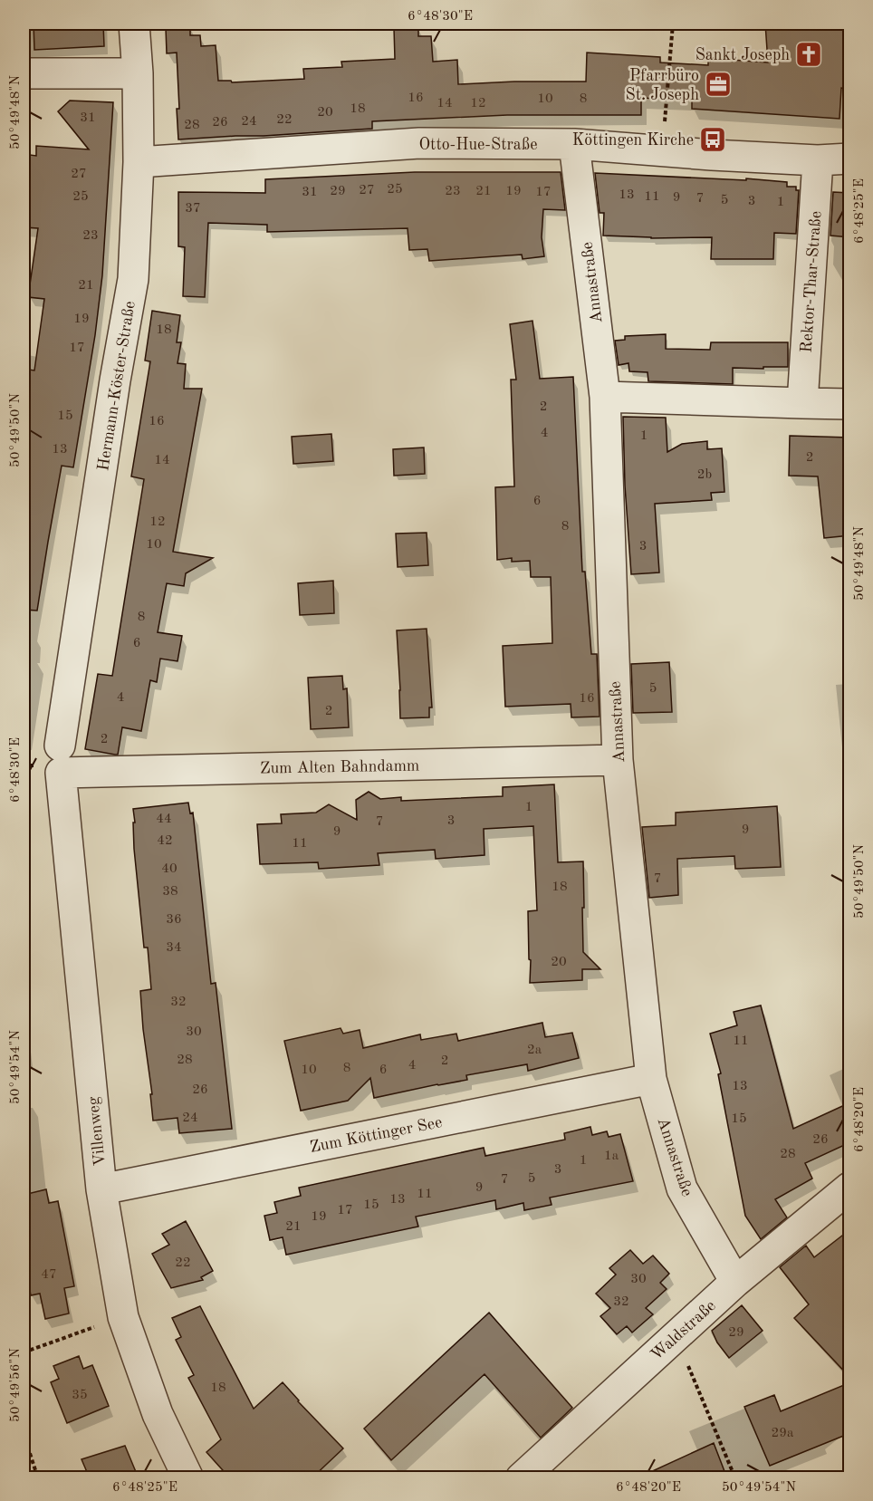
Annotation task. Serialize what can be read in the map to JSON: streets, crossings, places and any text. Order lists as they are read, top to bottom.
{
  "streets": {
    "street": [
      "Otto-Hue-Straße",
      "Rektor-Thar-Straße",
      "Annastraße",
      "Hermann-Köster-Straße",
      "Zum Alten Bahndamm",
      "Villenweg",
      "Zum Köttinger See",
      "Waldstraße"
    ]
  },
  "crossings": [
    ["Otto-Hue-Straße", "Rektor-Thar-Straße"],
    ["Otto-Hue-Straße", "Annastraße"],
    ["Otto-Hue-Straße", "Hermann-Köster-Straße"],
    ["Annastraße", "Zum Alten Bahndamm"],
    ["Annastraße", "Zum Köttinger See"],
    ["Annastraße", "Waldstraße"],
    ["Hermann-Köster-Straße", "Zum Alten Bahndamm"],
    ["Hermann-Köster-Straße", "Villenweg"],
    ["Zum Alten Bahndamm", "Villenweg"],
    ["Villenweg", "Zum Köttinger See"]
  ],
  "places": {
    "church": ["Sankt Joseph"],
    "office": ["Pfarrbüro St. Joseph"],
    "bus stop": ["Köttingen Kirche"]
  },
  "house_numbers": [
    "16",
    "10",
    "8",
    "14",
    "12",
    "18",
    "20",
    "31",
    "22",
    "24",
    "26",
    "28",
    "27",
    "25",
    "27",
    "29",
    "23",
    "21",
    "19",
    "31",
    "17",
    "13",
    "25",
    "11",
    "9",
    "7",
    "5",
    "3",
    "1",
    "37",
    "23",
    "21",
    "19",
    "18",
    "17",
    "2",
    "15",
    "16",
    "4",
    "1",
    "13",
    "2",
    "14",
    "2b",
    "6",
    "12",
    "8",
    "10",
    "3",
    "8",
    "6",
    "5",
    "4",
    "16",
    "2",
    "2",
    "1",
    "44",
    "3",
    "7",
    "9",
    "9",
    "42",
    "11",
    "40",
    "7",
    "18",
    "38",
    "36",
    "34",
    "20",
    "32",
    "30",
    "11",
    "2a",
    "28",
    "2",
    "4",
    "8",
    "10",
    "6",
    "13",
    "26",
    "24",
    "15",
    "26",
    "28",
    "1a",
    "1",
    "3",
    "5",
    "7",
    "9",
    "11",
    "13",
    "15",
    "17",
    "19",
    "21",
    "22",
    "47",
    "30",
    "32",
    "29",
    "18",
    "35",
    "29a"
  ],
  "coordinates": [
    "6°48'30\"E",
    "50°49'48\"N",
    "6°48'25\"E",
    "50°49'50\"N",
    "50°49'54\"N",
    "6°48'20\"E",
    "50°49'56\"N"
  ]
}
